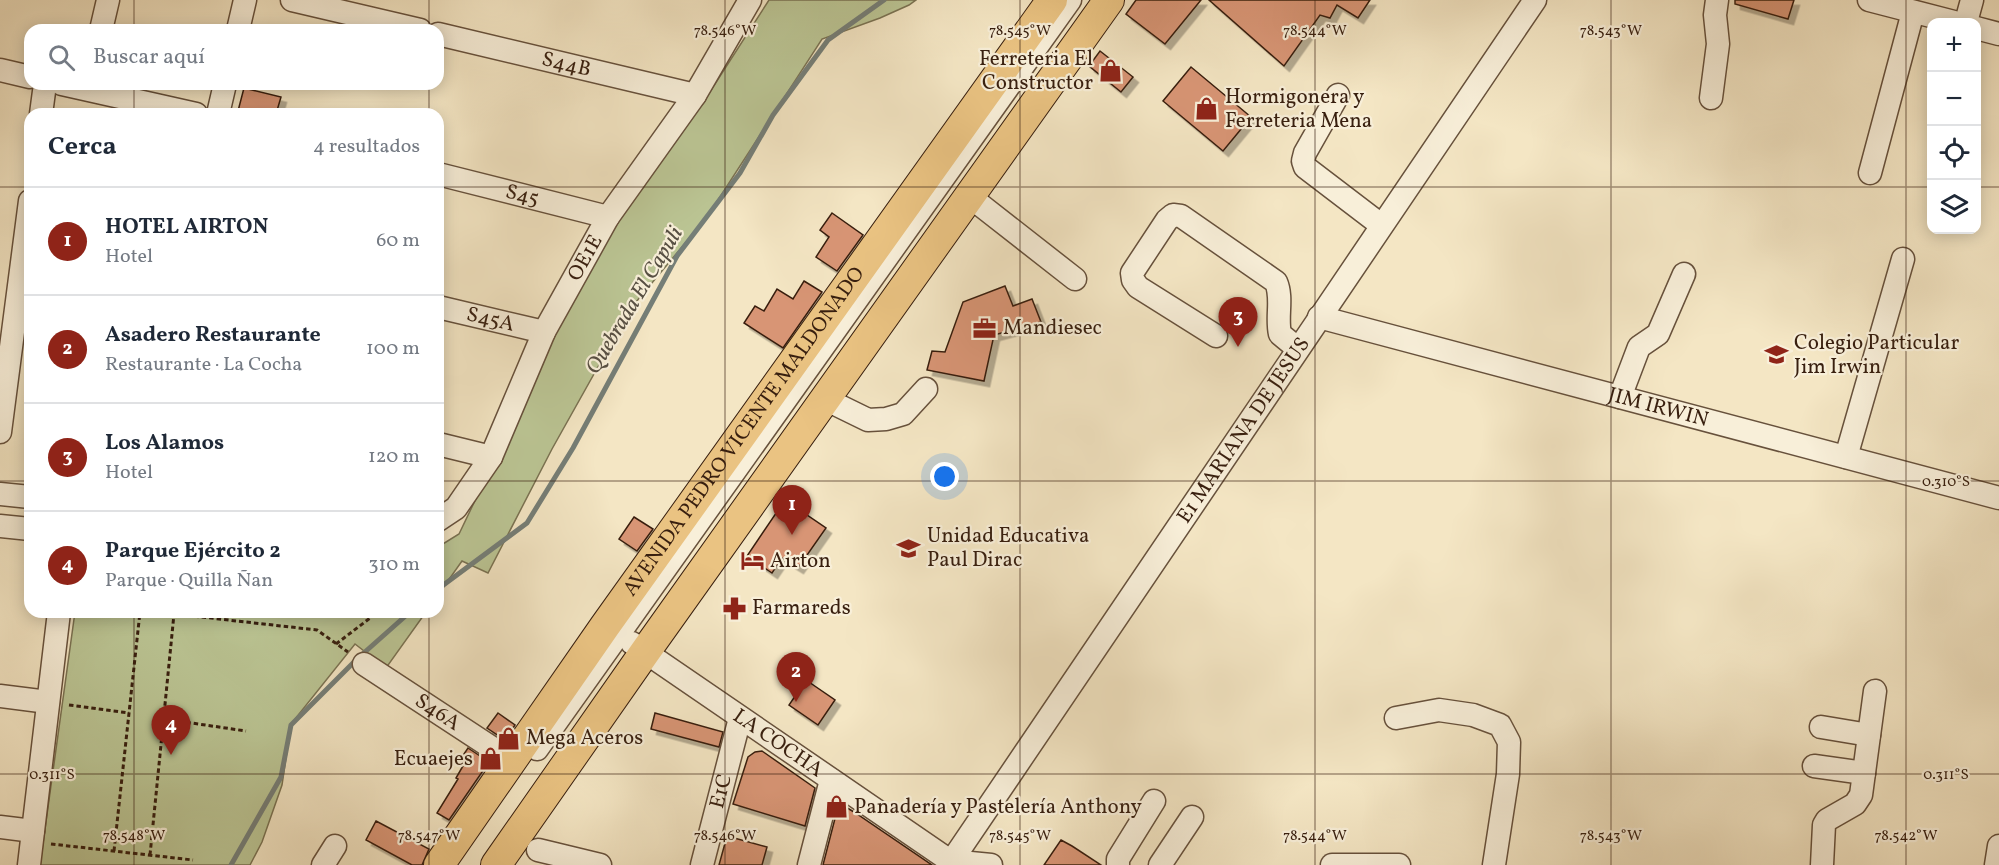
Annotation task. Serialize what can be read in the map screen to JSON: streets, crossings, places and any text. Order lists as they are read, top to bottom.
{
  "streets": {
    "main road": ["AVENIDA PEDRO VICENTE MALDONADO"],
    "street": [
      "S44B",
      "S45",
      "OE1E",
      "S45A",
      "JIM IRWIN",
      "E1 MARIANA DE JESUS",
      "S46A",
      "LA COCHA",
      "E1C"
    ]
  },
  "crossings": [
    ["S44B", "OE1E"],
    ["S45", "OE1E"],
    ["OE1E", "S45A"],
    ["JIM IRWIN", "E1 MARIANA DE JESUS"],
    ["E1 MARIANA DE JESUS", "LA COCHA"],
    ["AVENIDA PEDRO VICENTE MALDONADO", "S46A"],
    ["AVENIDA PEDRO VICENTE MALDONADO", "LA COCHA"],
    ["LA COCHA", "E1C"]
  ],
  "water": ["Quebrada El Capuli"],
  "places": {
    "shop": [
      "Ferreteria El Constructor",
      "Hormigonera y Ferreteria Mena",
      "Mega Aceros",
      "Ecuaejes",
      "Panadería y Pastelería Anthony"
    ],
    "office": ["Mandiesec"],
    "school or university": ["Colegio Particular Jim Irwin", "Unidad Educativa Paul Dirac"],
    "hotel": ["Airton"],
    "pharmacy": ["Farmareds"]
  },
  "page": {
    "map_buttons": ["+", "−"],
    "search": "Buscar aquí",
    "heading": ["Cerca", "4 resultados"],
    "list": [
      {
        "mark": "1",
        "name": "HOTEL AIRTON",
        "note": "Hotel",
        "value": "60 m"
      },
      {
        "mark": "2",
        "name": "Asadero Restaurante",
        "note": "Restaurante · La Cocha",
        "value": "100 m"
      },
      {
        "mark": "3",
        "name": "Los Alamos",
        "note": "Hotel",
        "value": "120 m"
      },
      {
        "mark": "4",
        "name": "Parque Ejército 2",
        "note": "Parque · Quilla Ñan",
        "value": "310 m"
      }
    ],
    "pins": [
      "3",
      "1",
      "2",
      "4"
    ]
  },
  "coordinates": [
    "78.546°W",
    "78.545°W",
    "78.544°W",
    "78.543°W",
    "0.310°S",
    "0.311°S",
    "78.548°W",
    "78.547°W",
    "78.542°W"
  ]
}
